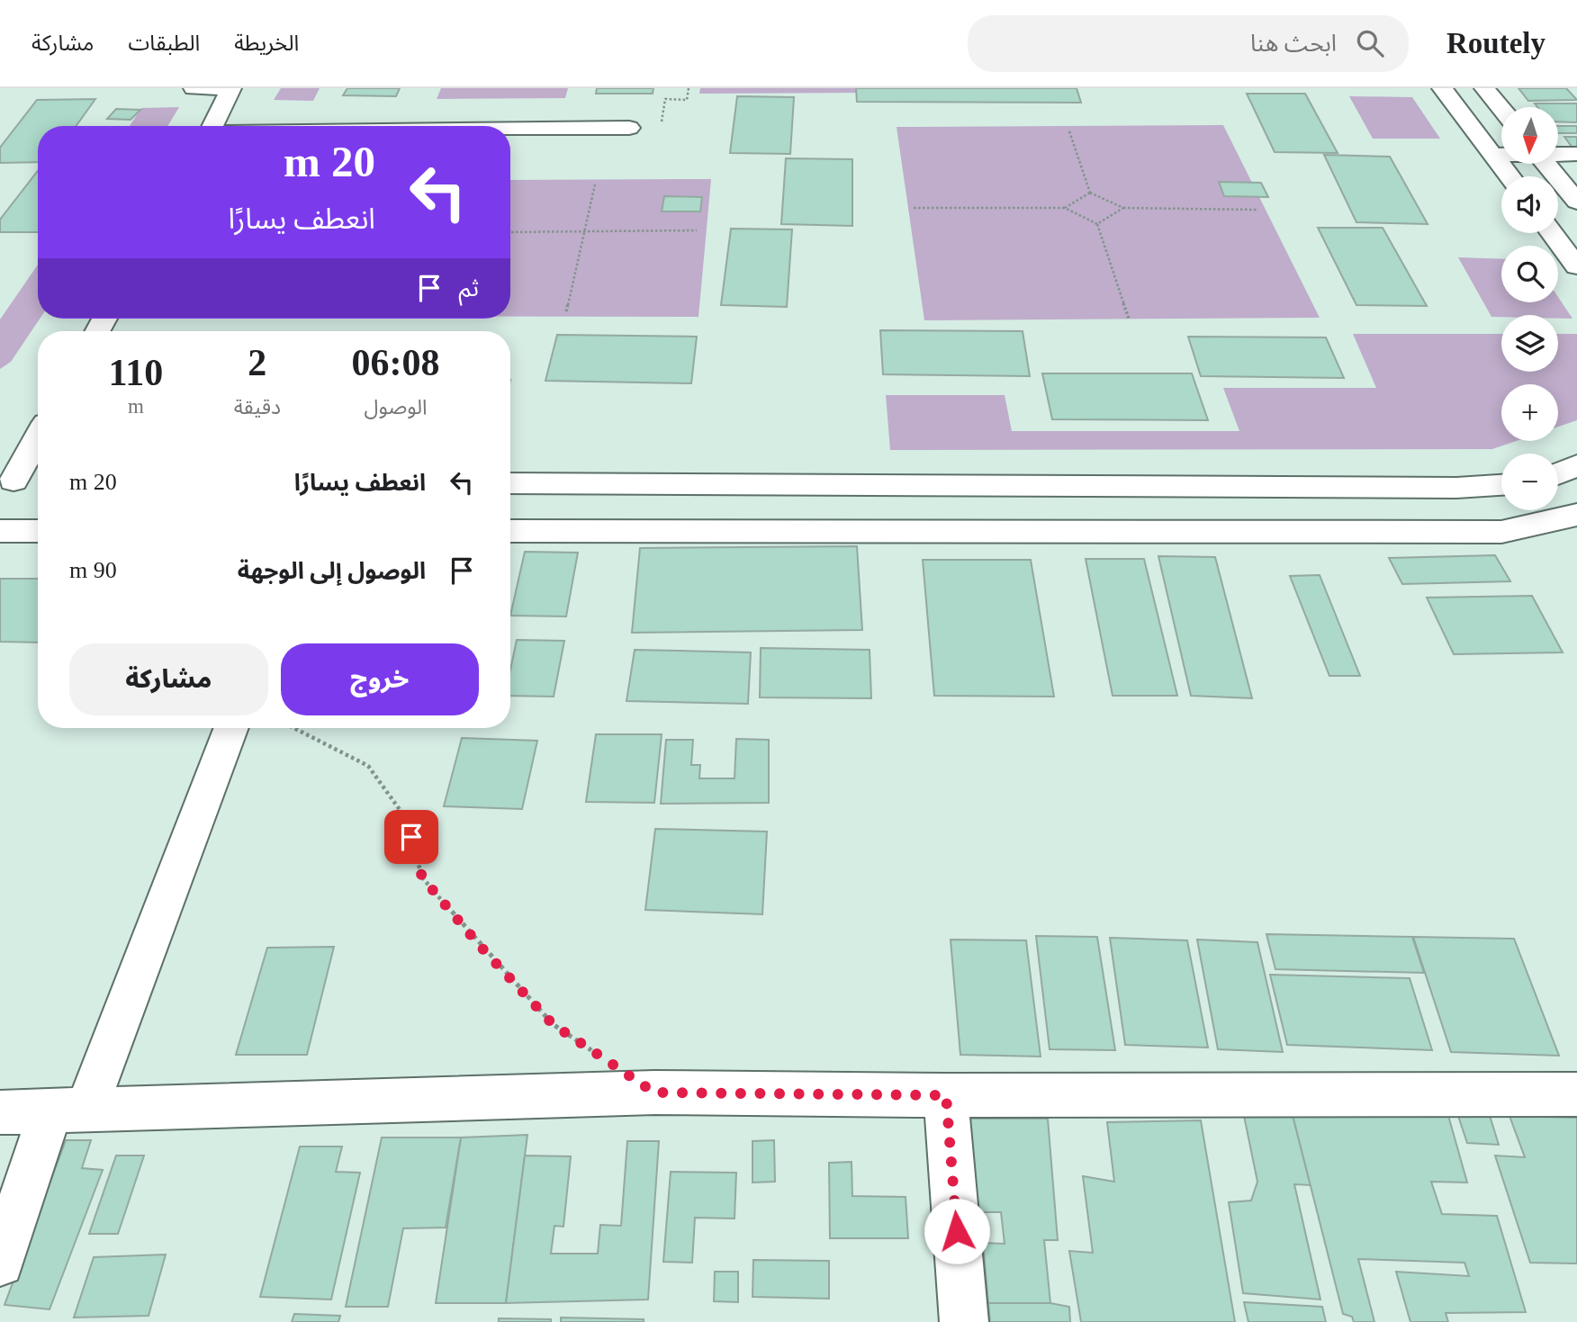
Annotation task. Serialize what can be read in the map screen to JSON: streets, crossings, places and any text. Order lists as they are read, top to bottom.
{
  "north": "bottom",
  "page": {
    "header": "Routely",
    "search": "ابحث هنا",
    "nav": ["الخريطة", "الطبقات", "مشاركة"],
    "map_buttons": ["+", "−"],
    "turn": ["20 m", "انعطف يسارًا"],
    "then": "ثم",
    "eta": [
      "06:08",
      "الوصول",
      "2",
      "دقيقة",
      "110",
      "m"
    ],
    "list": [
      {
        "name": "انعطف يسارًا",
        "value": "20 m"
      },
      {
        "name": "الوصول إلى الوجهة",
        "value": "90 m"
      }
    ],
    "buttons": ["خروج", "مشاركة"]
  }
}
